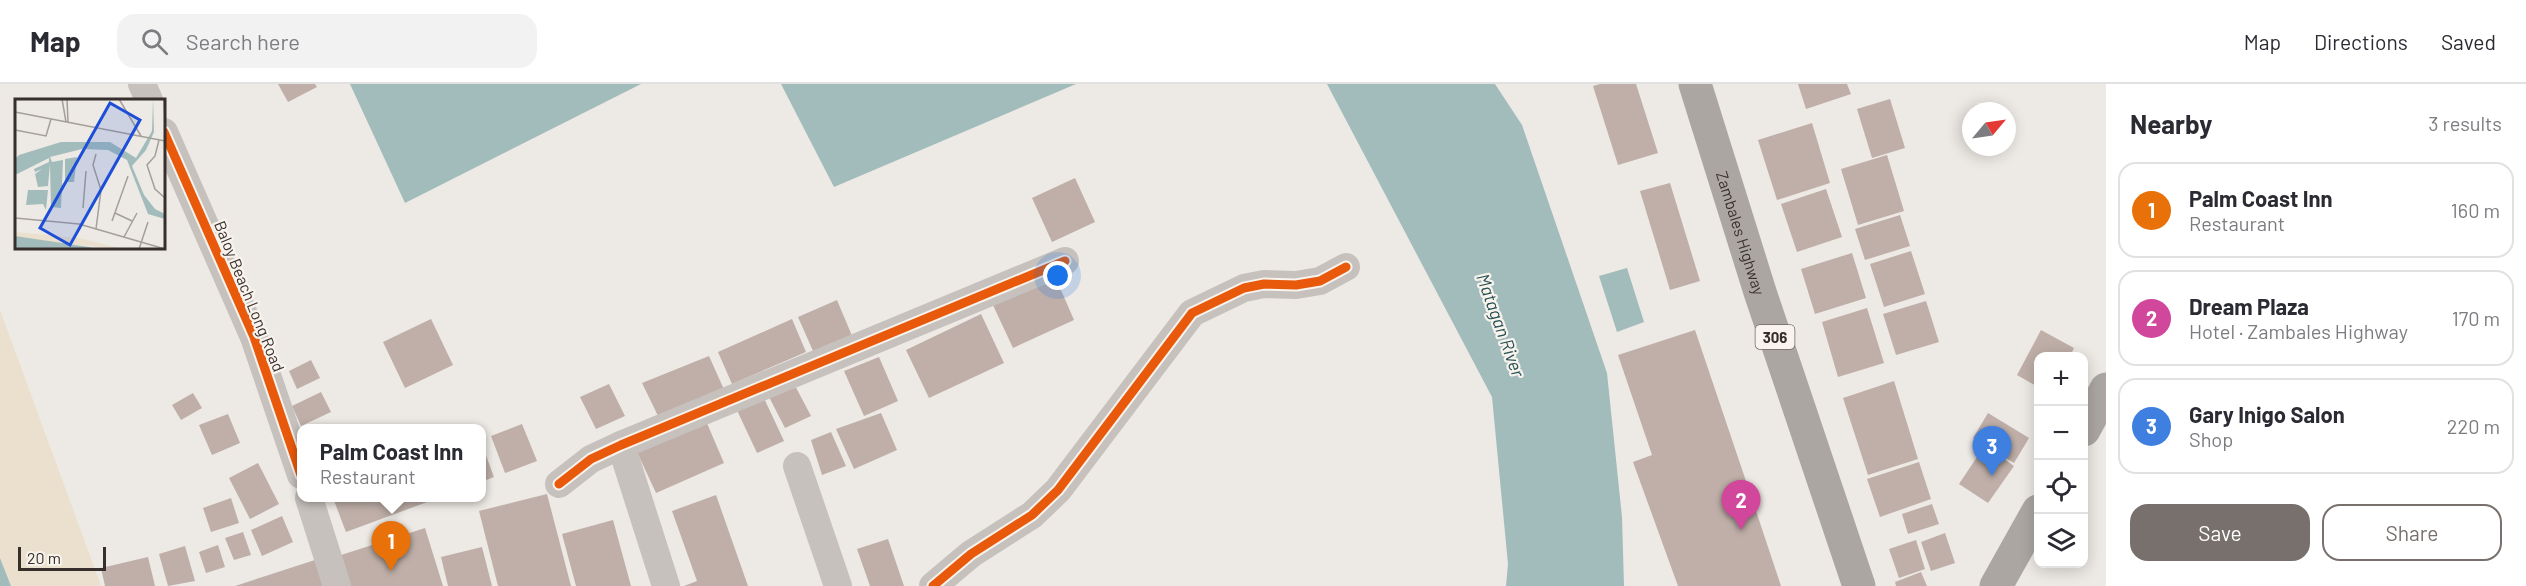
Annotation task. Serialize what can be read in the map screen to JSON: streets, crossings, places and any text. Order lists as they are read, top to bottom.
{
  "streets": {
    "main road": ["Zambales Highway", "306"],
    "street": ["Baloy Beach Long Road"]
  },
  "water": ["Matagan River"],
  "scale_bar": "20 m",
  "north": "top right",
  "page": {
    "header": "Map",
    "search": "Search here",
    "nav": ["Map", "Directions", "Saved"],
    "heading": ["Nearby", "3 results"],
    "list": [
      {
        "mark": "1",
        "name": "Palm Coast Inn",
        "note": "Restaurant",
        "value": "160 m"
      },
      {
        "mark": "2",
        "name": "Dream Plaza",
        "note": "Hotel · Zambales Highway",
        "value": "170 m"
      },
      {
        "mark": "3",
        "name": "Gary Inigo Salon",
        "note": "Shop",
        "value": "220 m"
      }
    ],
    "map_buttons": ["+", "−"],
    "popup": ["Palm Coast Inn", "Restaurant"],
    "pins": ["3", "2", "1"],
    "buttons": ["Save", "Share"],
    "scale": "20 m"
  }
}
